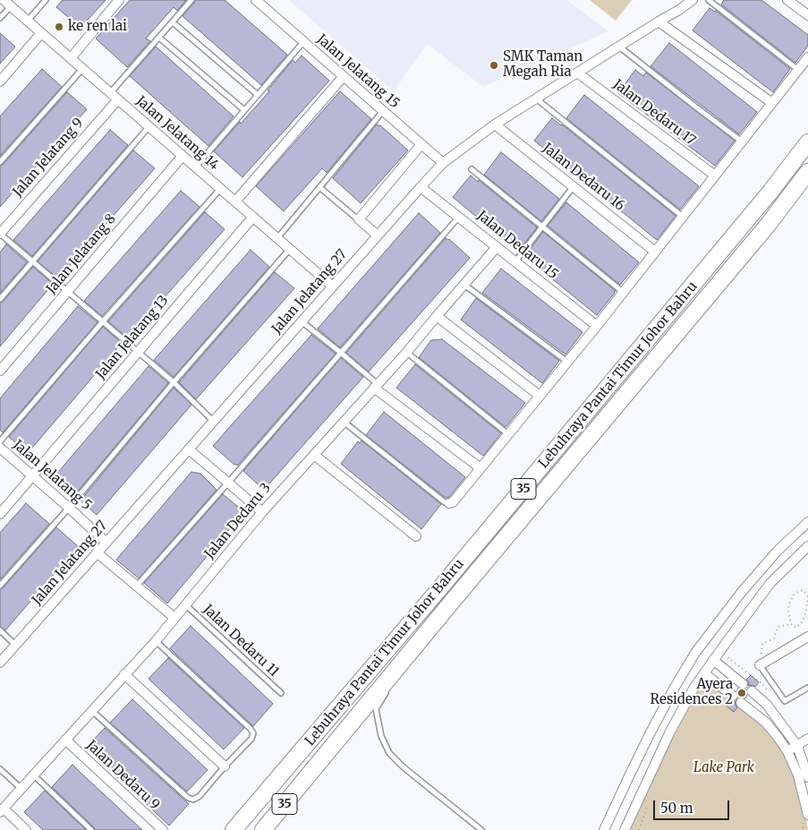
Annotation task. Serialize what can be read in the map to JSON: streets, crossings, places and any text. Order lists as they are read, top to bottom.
{
  "streets": {
    "highway": ["Lebuhraya Pantai Timur Johor Bahru", "35"],
    "street": [
      "Jalan Jelatang 15",
      "Jalan Dedaru 17",
      "Jalan Jelatang 14",
      "Jalan Jelatang 9",
      "Jalan Dedaru 16",
      "Jalan Dedaru 15",
      "Jalan Jelatang 8",
      "Jalan Jelatang 27",
      "Jalan Jelatang 13",
      "Jalan Jelatang 5",
      "Jalan Dedaru 3",
      "Jalan Dedaru 9"
    ],
    "lane": ["Jalan Dedaru 11"]
  },
  "crossings": [
    ["Jalan Jelatang 15", "Jalan Jelatang 27"],
    ["Jalan Dedaru 17", "Jalan Jelatang 27"],
    ["Jalan Jelatang 14", "Jalan Jelatang 9"],
    ["Jalan Jelatang 14", "Jalan Jelatang 8"],
    ["Jalan Jelatang 14", "Jalan Jelatang 27"],
    ["Jalan Jelatang 14", "Jalan Jelatang 13"],
    ["Jalan Dedaru 16", "Jalan Jelatang 27"],
    ["Jalan Dedaru 15", "Jalan Jelatang 27"],
    ["Jalan Dedaru 15", "Jalan Dedaru 3"],
    ["Jalan Jelatang 27", "Jalan Jelatang 5"],
    ["Jalan Jelatang 13", "Jalan Jelatang 5"],
    ["Jalan Dedaru 3", "Jalan Dedaru 11"],
    ["Jalan Dedaru 3", "Jalan Dedaru 9"]
  ],
  "parks": ["Lake Park"],
  "places": ["ke ren lai", "SMK Taman Megah Ria", "Ayera Residences 2"],
  "scale_bar": "50 m"
}
